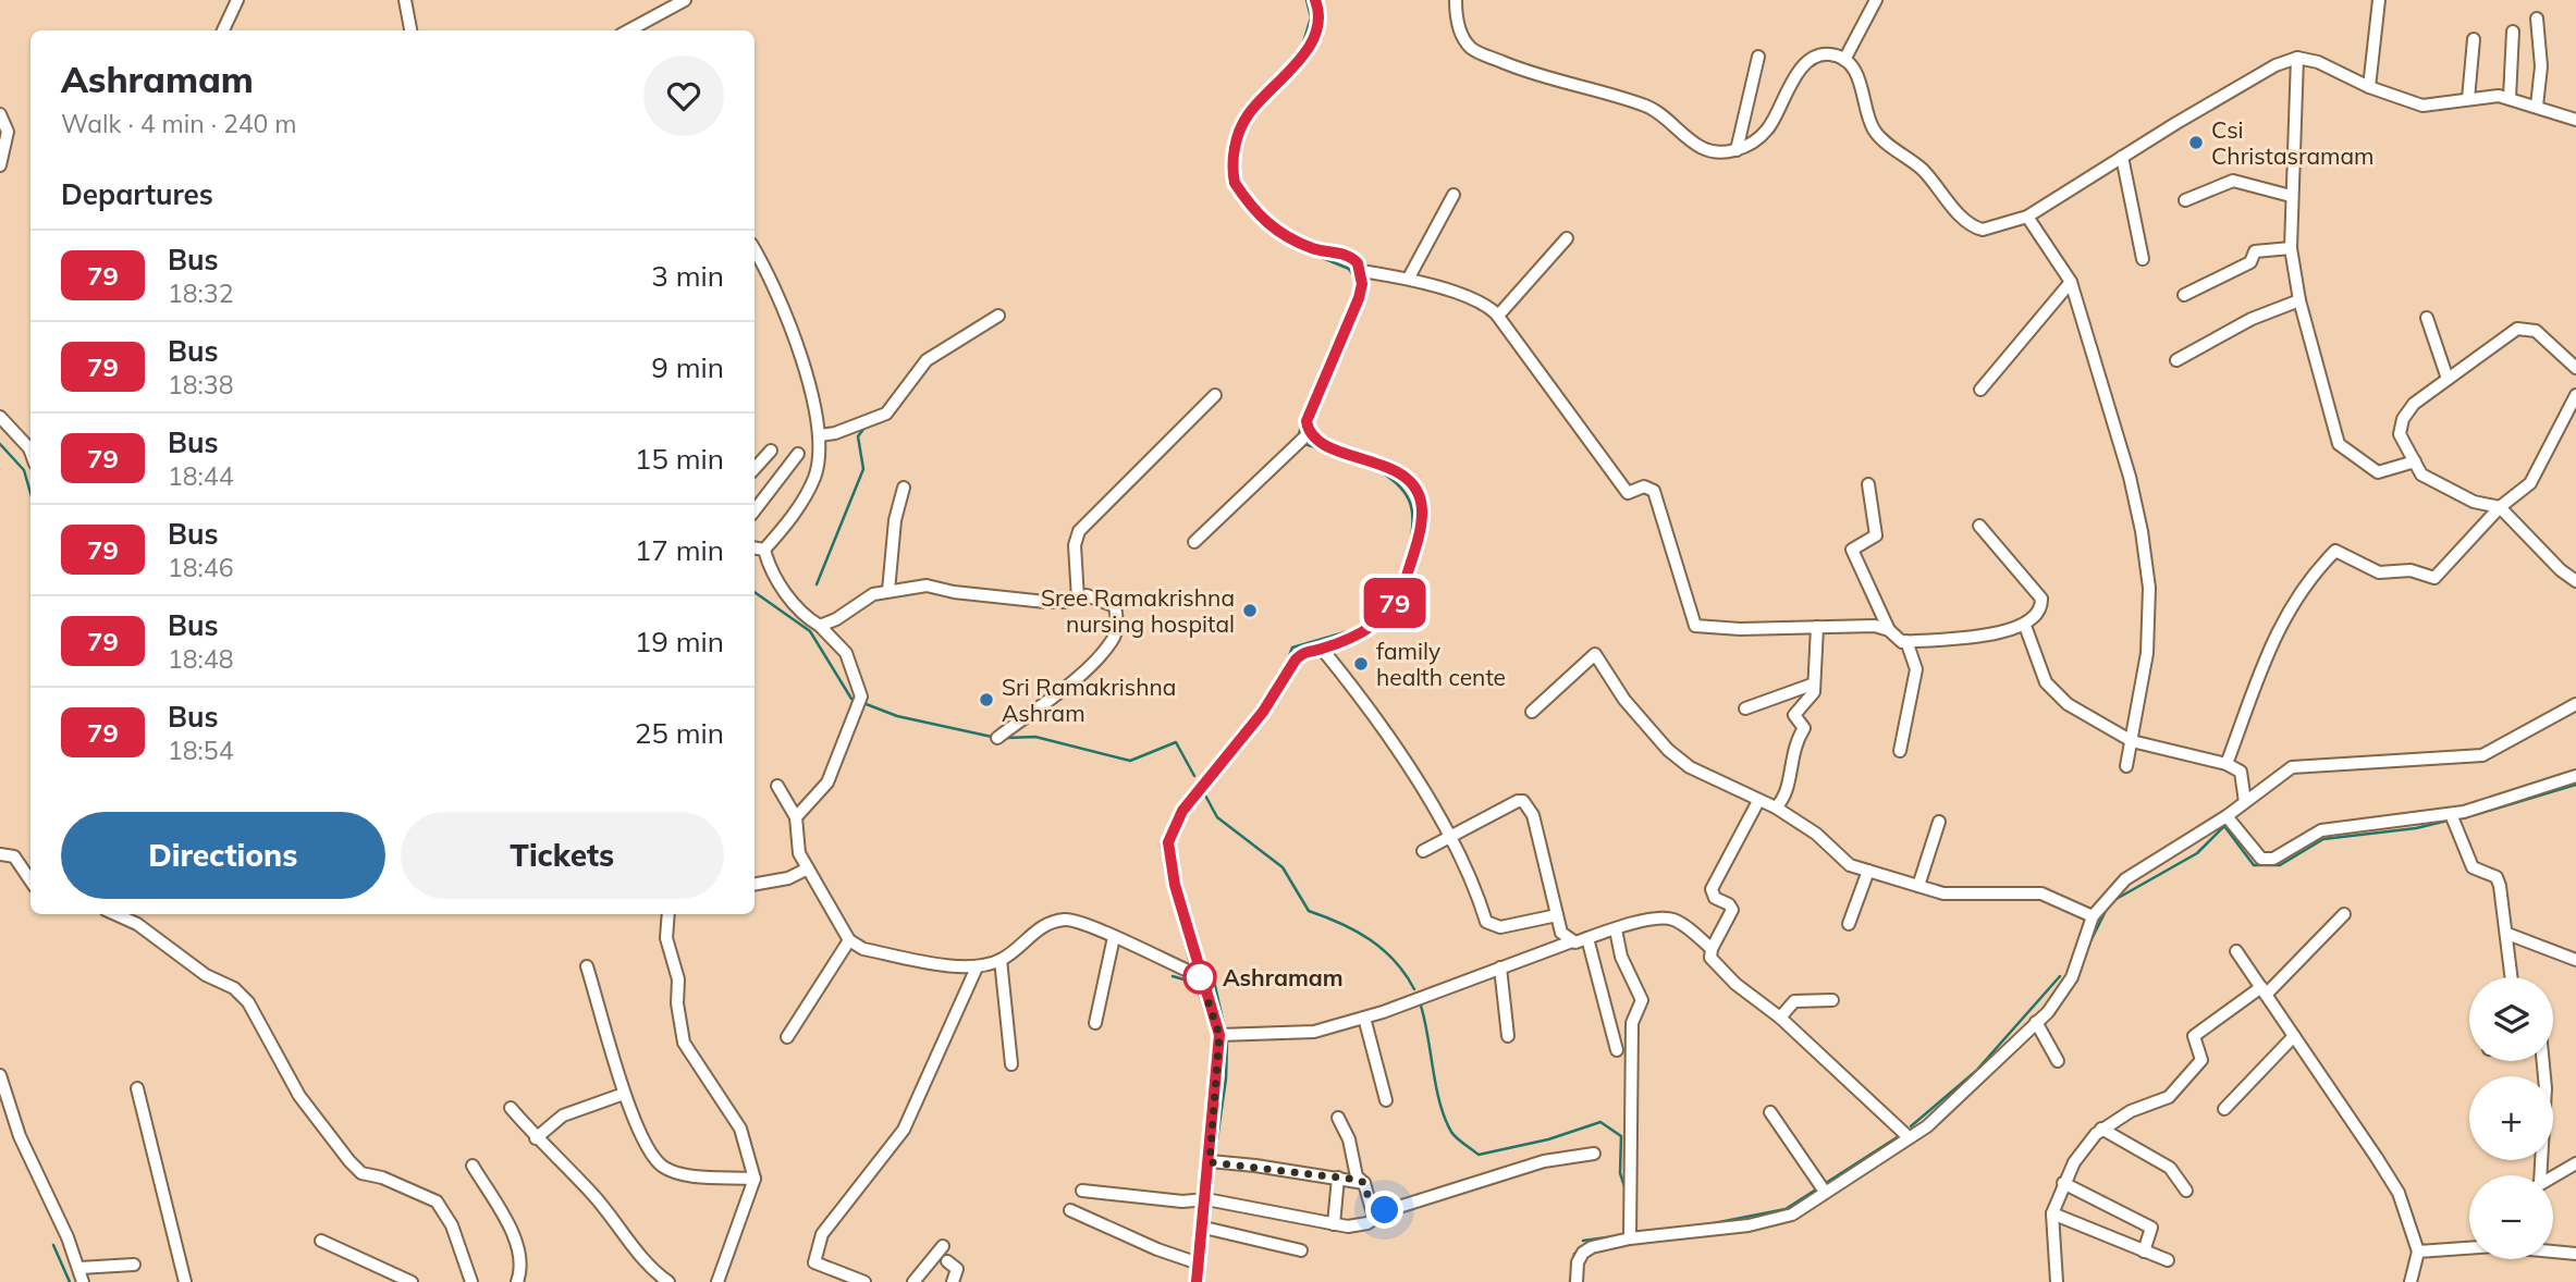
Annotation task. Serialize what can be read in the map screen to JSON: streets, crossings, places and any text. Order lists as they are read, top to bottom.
{
  "places": [
    "Csi Christasramam",
    "Sree Ramakrishna nursing hospital",
    "family health cente",
    "Sri Ramakrishna Ashram",
    "Ashramam"
  ],
  "lines": ["bus line 79"],
  "page": {
    "on_map": "79",
    "heading": [
      ["Ashramam", "Walk · 4 min · 240 m"],
      "Departures"
    ],
    "list": [
      {
        "mark": "79",
        "name": "Bus",
        "note": "18:32",
        "value": "3 min"
      },
      {
        "mark": "79",
        "name": "Bus",
        "note": "18:38",
        "value": "9 min"
      },
      {
        "mark": "79",
        "name": "Bus",
        "note": "18:44",
        "value": "15 min"
      },
      {
        "mark": "79",
        "name": "Bus",
        "note": "18:46",
        "value": "17 min"
      },
      {
        "mark": "79",
        "name": "Bus",
        "note": "18:48",
        "value": "19 min"
      },
      {
        "mark": "79",
        "name": "Bus",
        "note": "18:54",
        "value": "25 min"
      }
    ],
    "buttons": ["Directions", "Tickets"],
    "map_buttons": ["+", "−"]
  }
}
